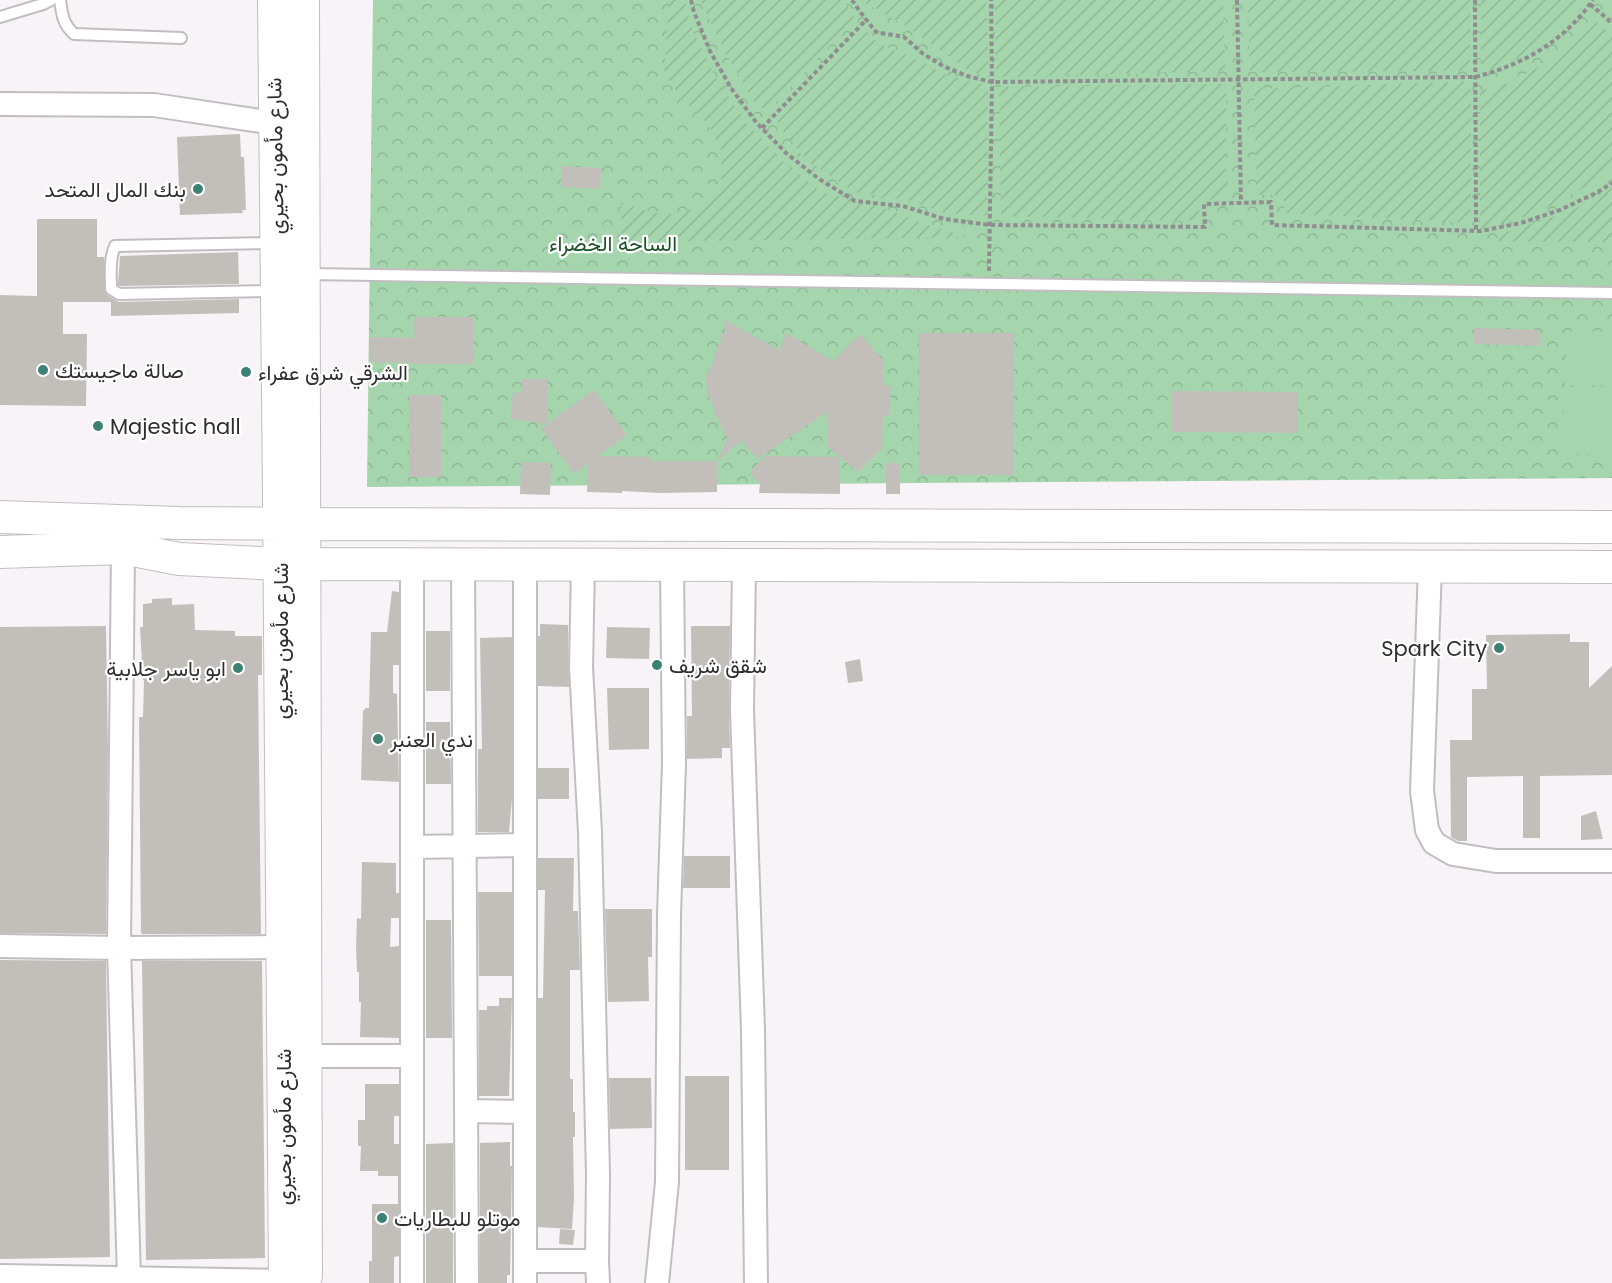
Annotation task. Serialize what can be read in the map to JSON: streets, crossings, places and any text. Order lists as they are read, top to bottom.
{
  "streets": {
    "street": ["شارع مأمون بحيري"]
  },
  "parks": ["الساحة الخضراء"],
  "places": [
    "بنك المال المتحد",
    "صالة ماجيستك",
    "الشرقي شرق عفراء",
    "Majestic hall",
    "Spark City",
    "شقق شريف",
    "ابو ياسر جلابية",
    "ندي العنبر",
    "موتلو للبطاريات"
  ]
}
